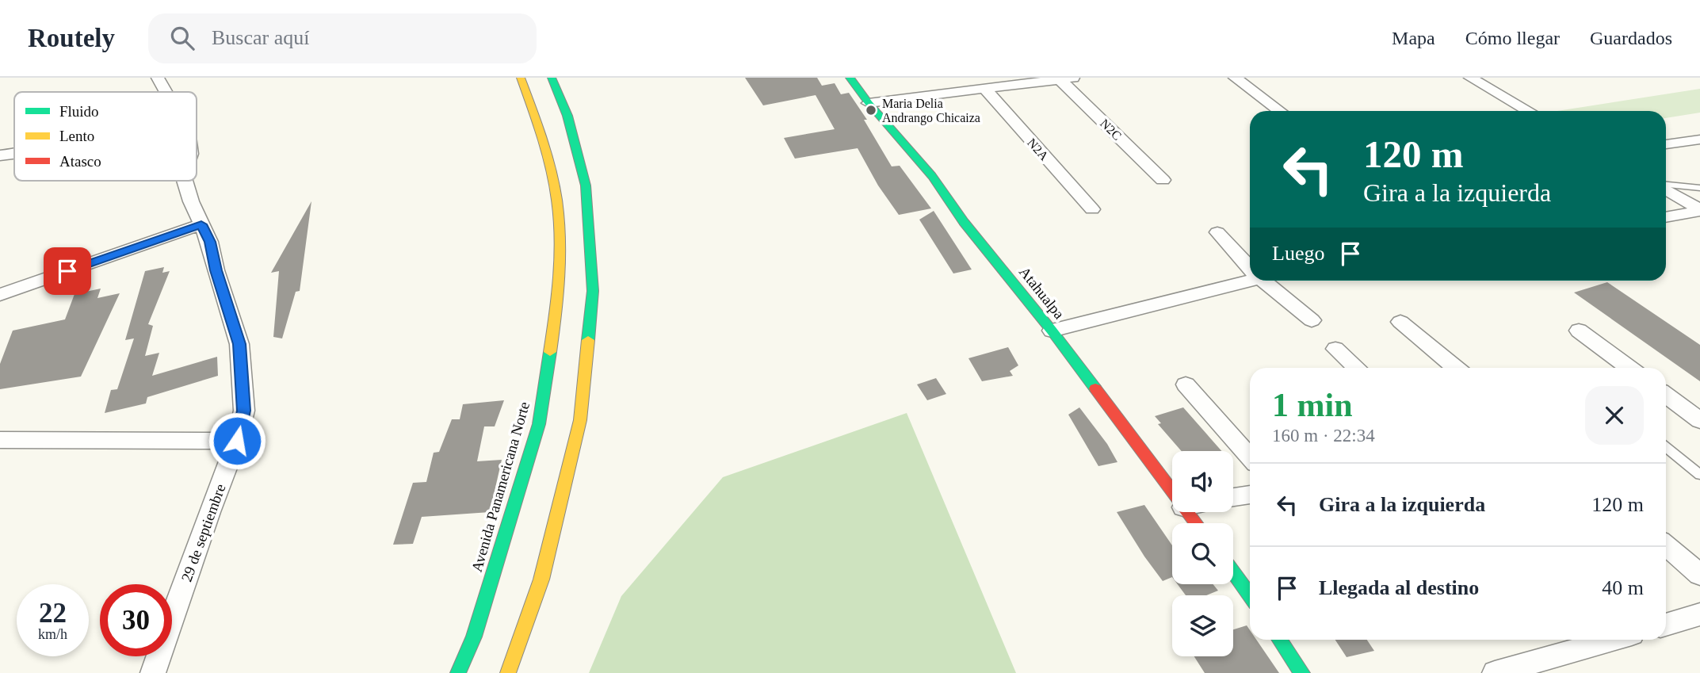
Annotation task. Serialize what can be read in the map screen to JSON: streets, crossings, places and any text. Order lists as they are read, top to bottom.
{
  "streets": {
    "main road": ["Atahualpa", "Avenida Panamericana Norte"],
    "street": ["N2C", "N2A", "29 de septiembre"]
  },
  "places": ["Maria Delia Andrango Chicaiza"],
  "legend": ["Fluido", "Lento", "Atasco"],
  "page": {
    "header": "Routely",
    "search": "Buscar aquí",
    "nav": ["Mapa", "Cómo llegar", "Guardados"],
    "turn": ["120 m", "Gira a la izquierda"],
    "then": "Luego",
    "heading": ["1 min", "160 m · 22:34"],
    "list": [
      {
        "name": "Gira a la izquierda",
        "value": "120 m"
      },
      {
        "name": "Llegada al destino",
        "value": "40 m"
      }
    ],
    "speed": "22 km/h",
    "limit": "30"
  }
}
